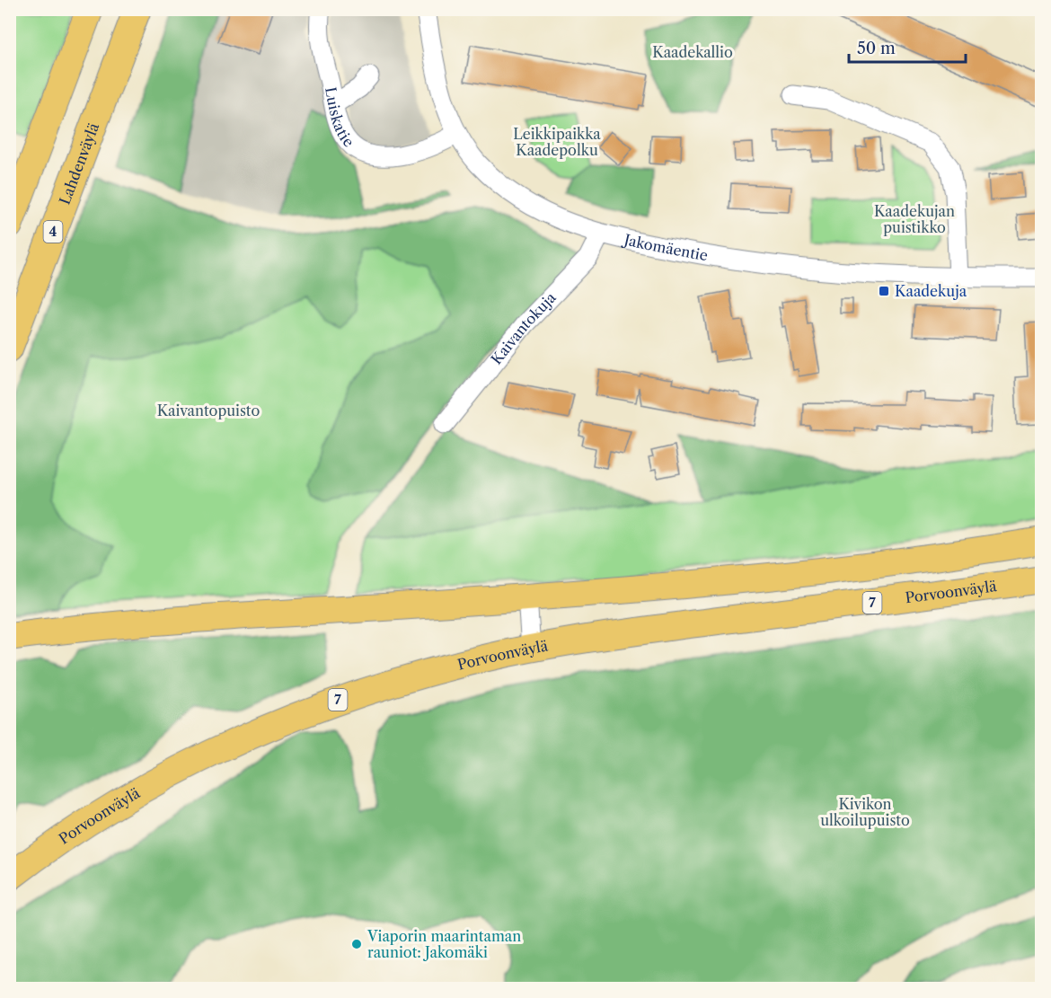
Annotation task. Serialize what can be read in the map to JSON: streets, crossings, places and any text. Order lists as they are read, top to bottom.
{
  "streets": {
    "highway": [
      "Lahdenväylä",
      "4",
      "Porvoonväylä",
      "7"
    ],
    "street": ["Luiskatie", "Jakomäentie", "Kaivantokuja"]
  },
  "crossings": [
    ["Luiskatie", "Jakomäentie"],
    ["Jakomäentie", "Kaivantokuja"]
  ],
  "parks": [
    "Kaadekallio",
    "Leikkipaikka Kaadepolku",
    "Kaadekujan puistikko",
    "Kaivantopuisto",
    "Kivikon ulkoilupuisto"
  ],
  "places": {
    "transit": ["Kaadekuja"],
    "other": ["Viaporin maarintaman rauniot: Jakomäki"]
  },
  "scale_bar": "50 m"
}
